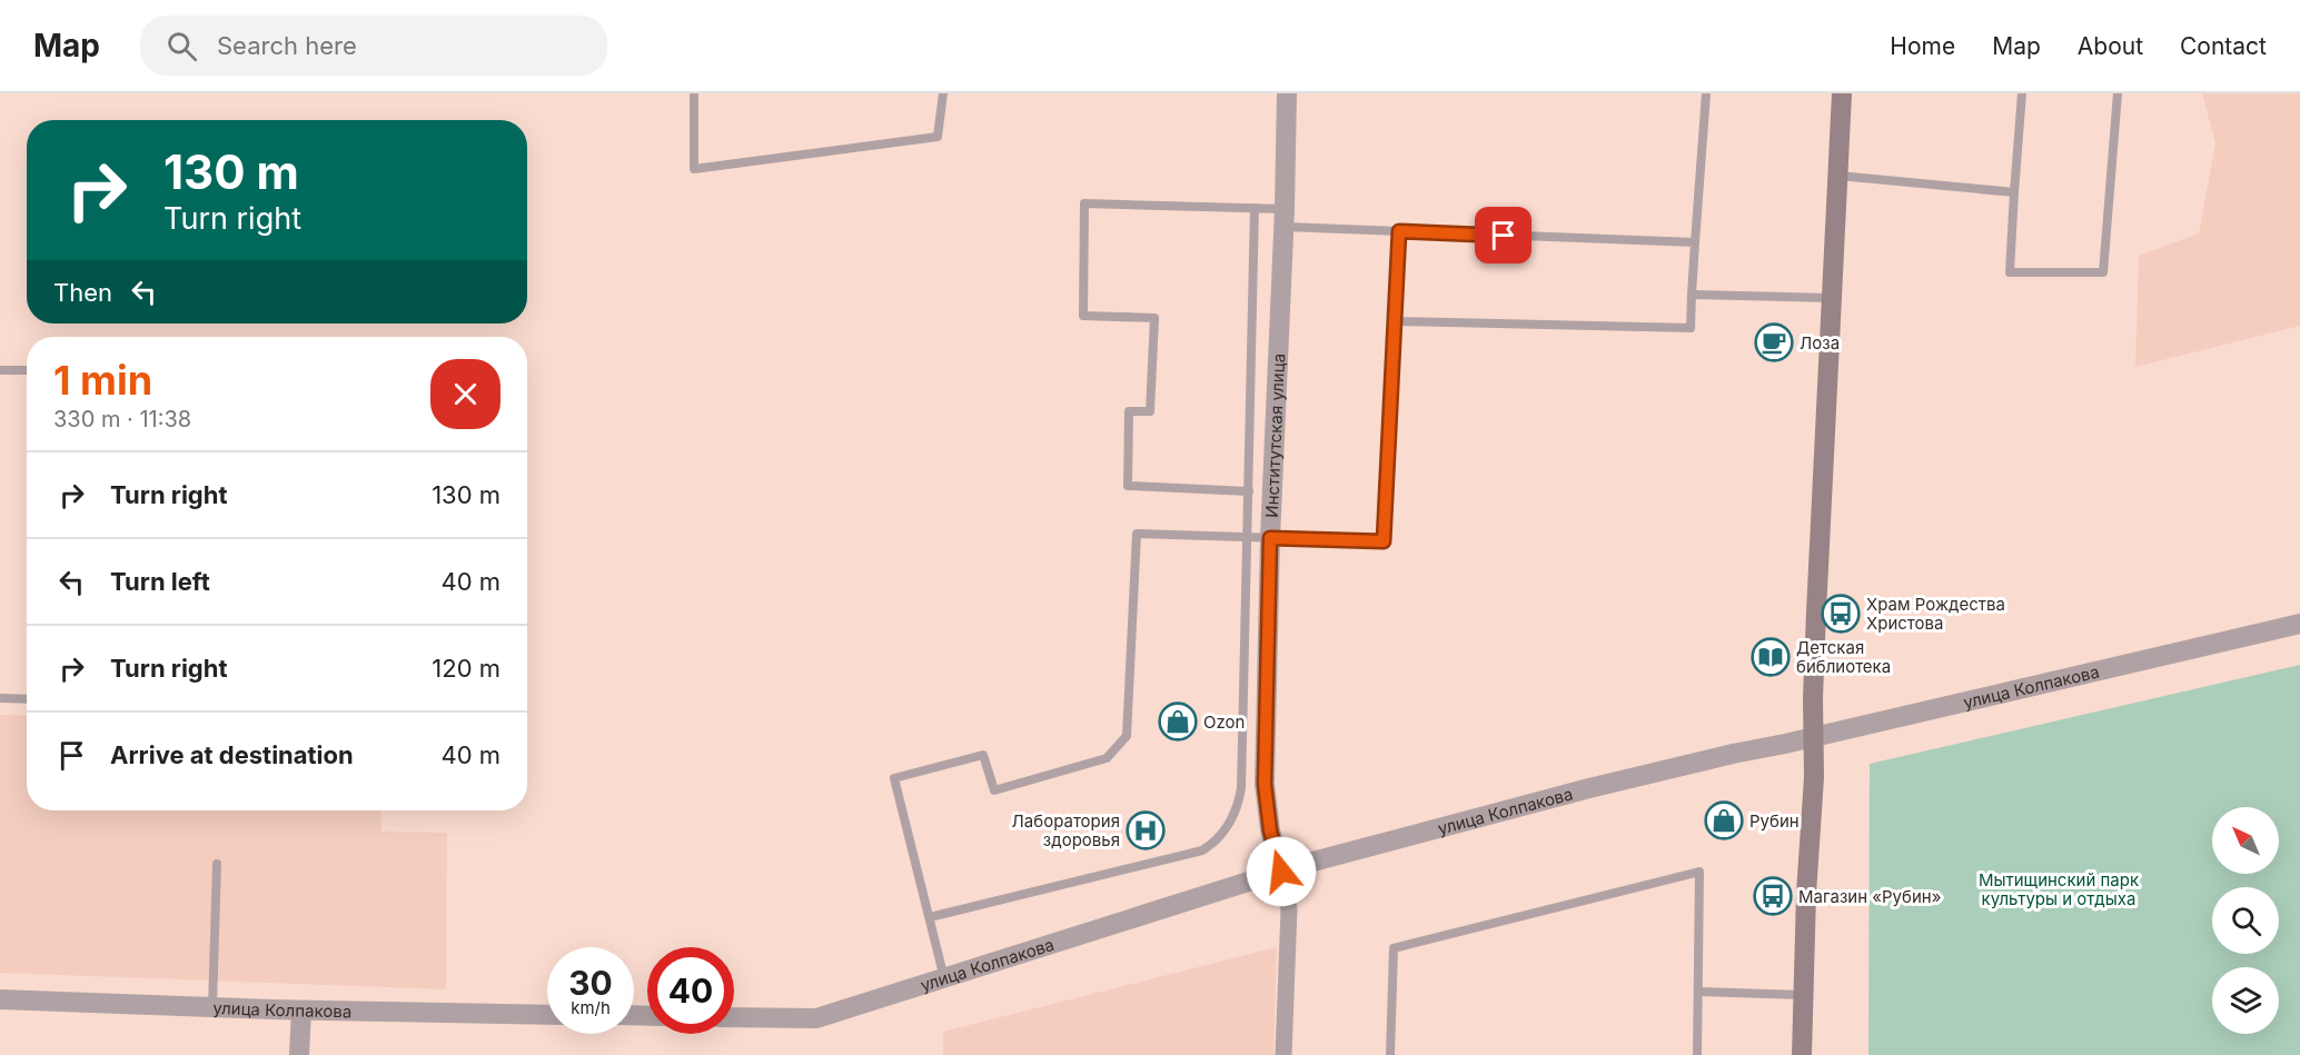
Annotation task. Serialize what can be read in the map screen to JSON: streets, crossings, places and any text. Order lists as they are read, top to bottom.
{
  "streets": {
    "street": ["Институтская улица", "улица Колпакова"]
  },
  "crossings": [
    ["Институтская улица", "улица Колпакова"]
  ],
  "parks": ["Мытищинский парк культуры и отдыха"],
  "places": {
    "cafe": ["Лоза"],
    "bus stop": ["Храм Рождества Христова", "Магазин «Рубин»"],
    "library": ["Детская библиотека"],
    "shop": ["Ozon", "Рубин"],
    "hospital": ["Лаборатория здоровья"]
  },
  "north": "top left",
  "page": {
    "header": "Map",
    "search": "Search here",
    "nav": [
      "Home",
      "Map",
      "About",
      "Contact"
    ],
    "turn": ["130 m", "Turn right"],
    "then": "Then",
    "heading": ["1 min", "330 m · 11:38"],
    "list": [
      {
        "name": "Turn right",
        "value": "130 m"
      },
      {
        "name": "Turn left",
        "value": "40 m"
      },
      {
        "name": "Turn right",
        "value": "120 m"
      },
      {
        "name": "Arrive at destination",
        "value": "40 m"
      }
    ],
    "speed": "30 km/h",
    "limit": "40"
  }
}
